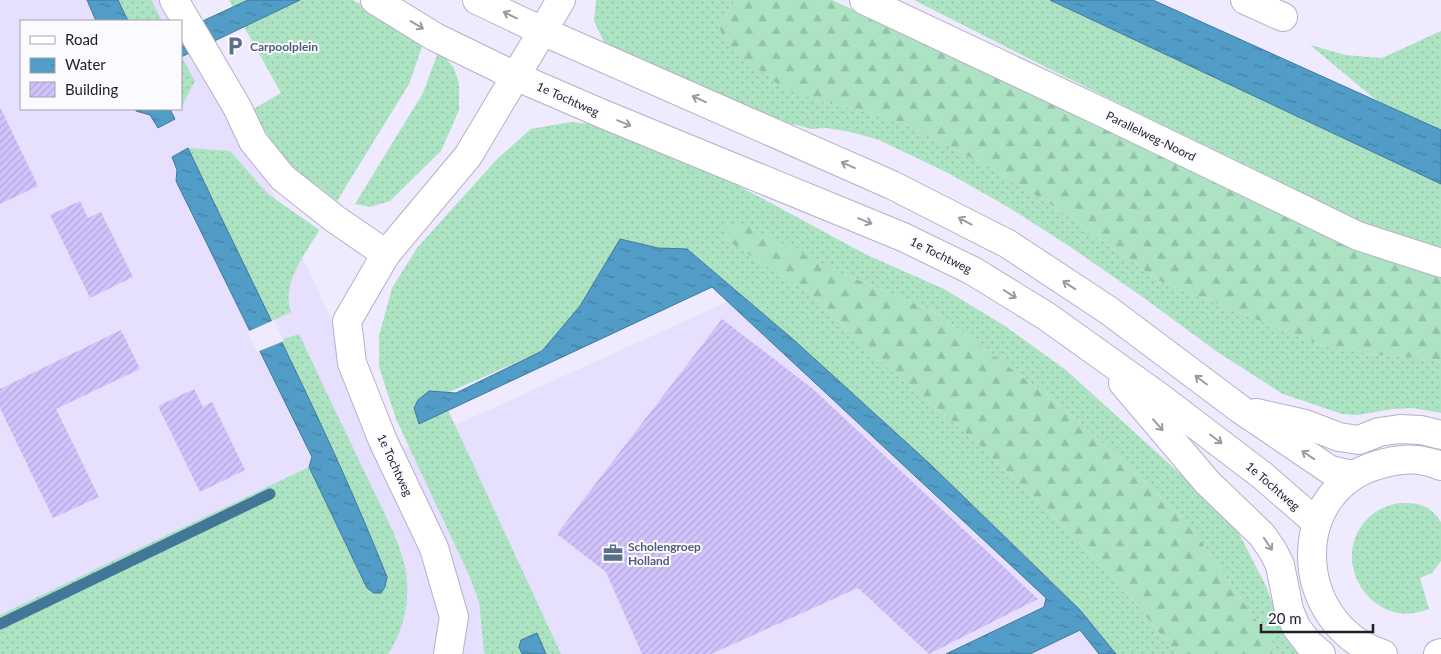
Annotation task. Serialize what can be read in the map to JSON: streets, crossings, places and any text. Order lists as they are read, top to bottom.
{
  "streets": {
    "main road": ["1e Tochtweg", "Parallelweg-Noord"]
  },
  "places": {
    "parking": ["Carpoolplein"],
    "office": ["Scholengroep Holland"]
  },
  "legend": ["Road", "Water", "Building"],
  "scale_bar": "20 m"
}
